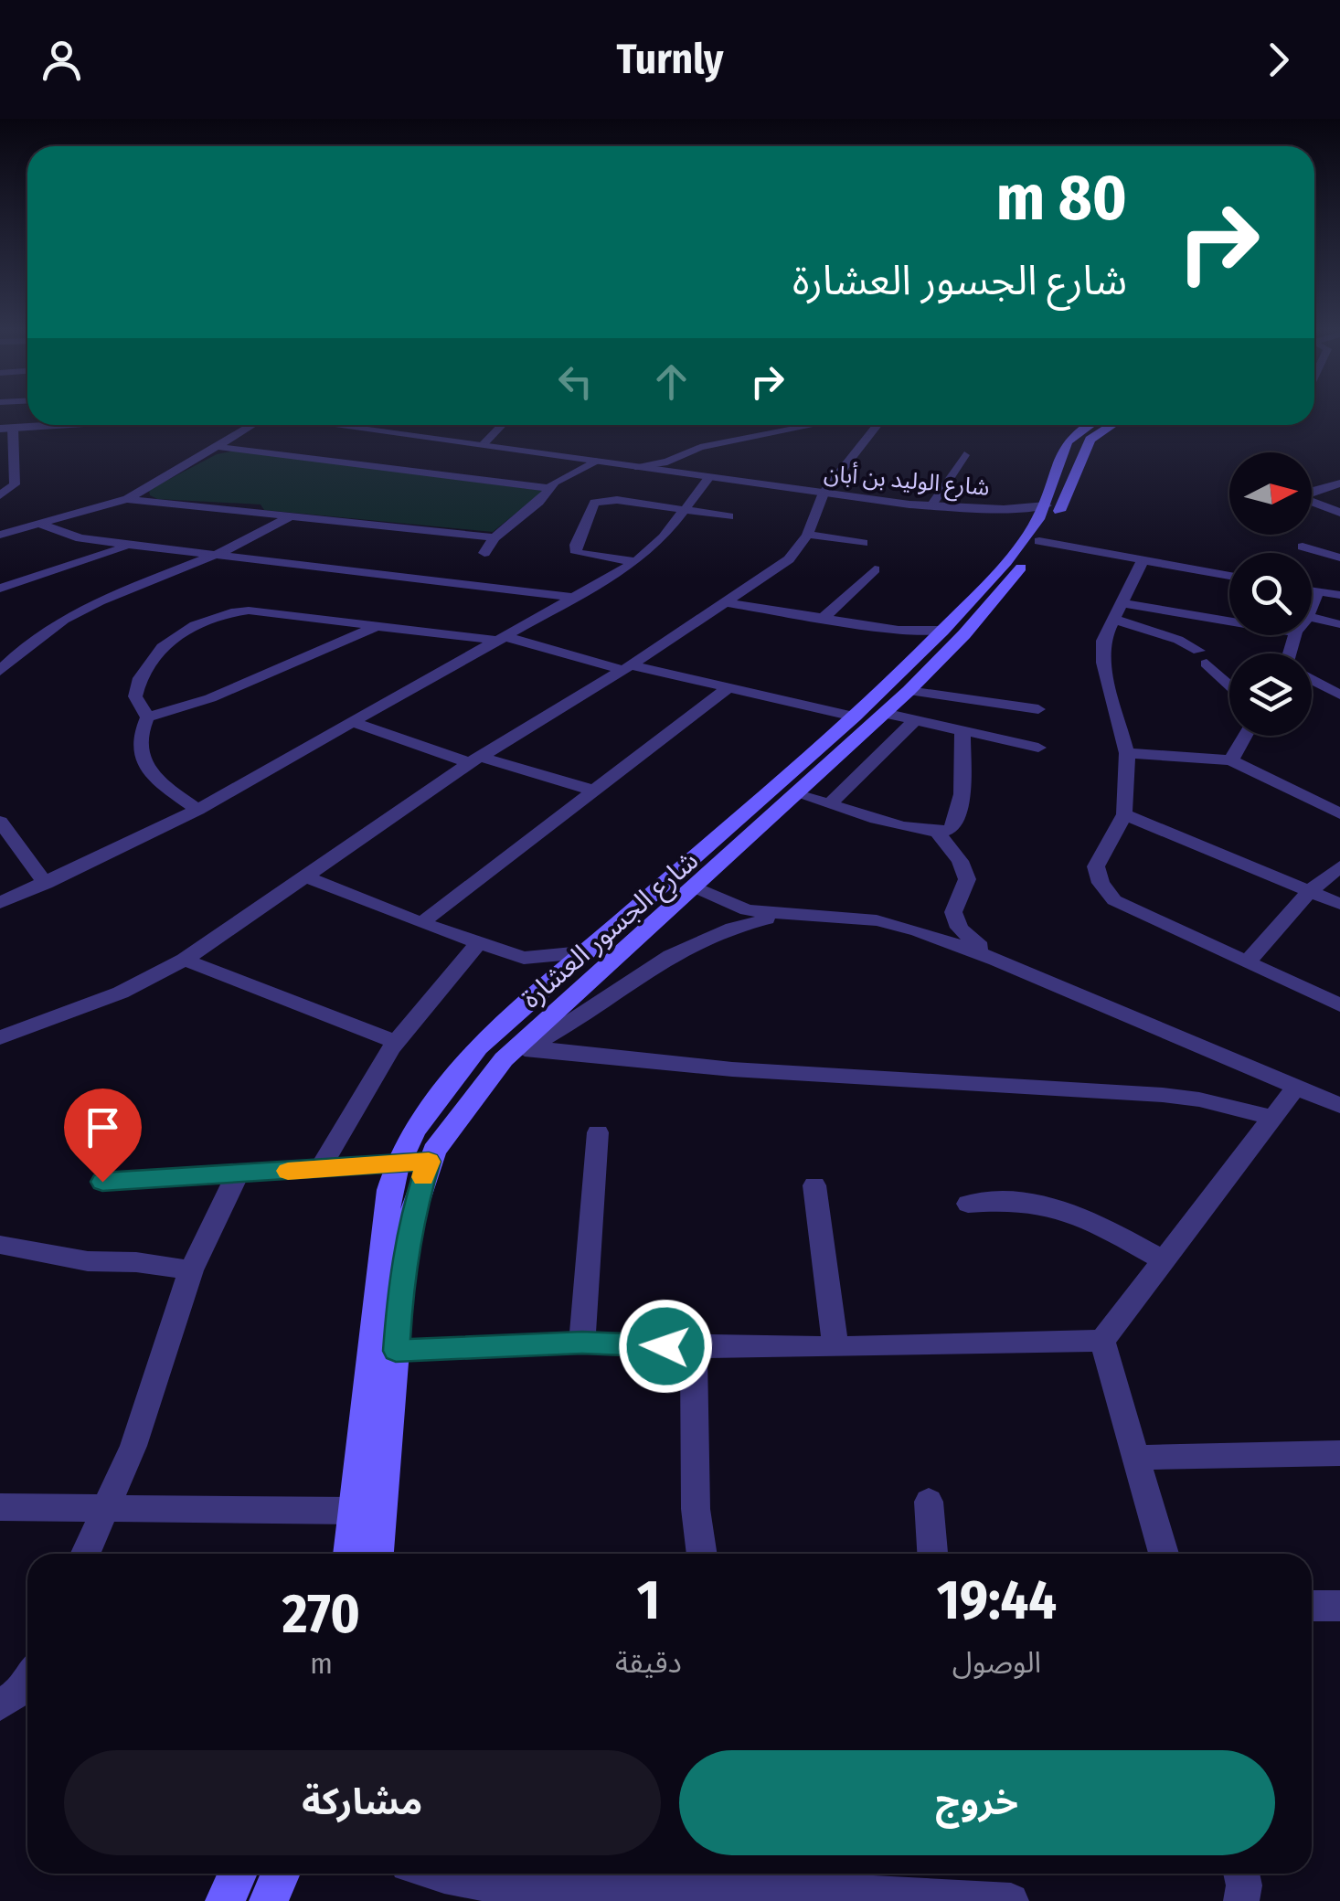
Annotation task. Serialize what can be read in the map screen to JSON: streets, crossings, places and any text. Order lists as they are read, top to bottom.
{
  "streets": {
    "main road": ["شارع الجسور العشارة"],
    "street": ["شارع الوليد بن أبان"]
  },
  "crossings": [
    ["شارع الوليد بن أبان", "شارع الجسور العشارة"]
  ],
  "north": "right",
  "page": {
    "header": "Turnly",
    "turn": ["80 m", "شارع الجسور العشارة"],
    "eta": [
      "19:44",
      "الوصول",
      "1",
      "دقيقة",
      "270",
      "m"
    ],
    "buttons": ["خروج", "مشاركة"]
  }
}
